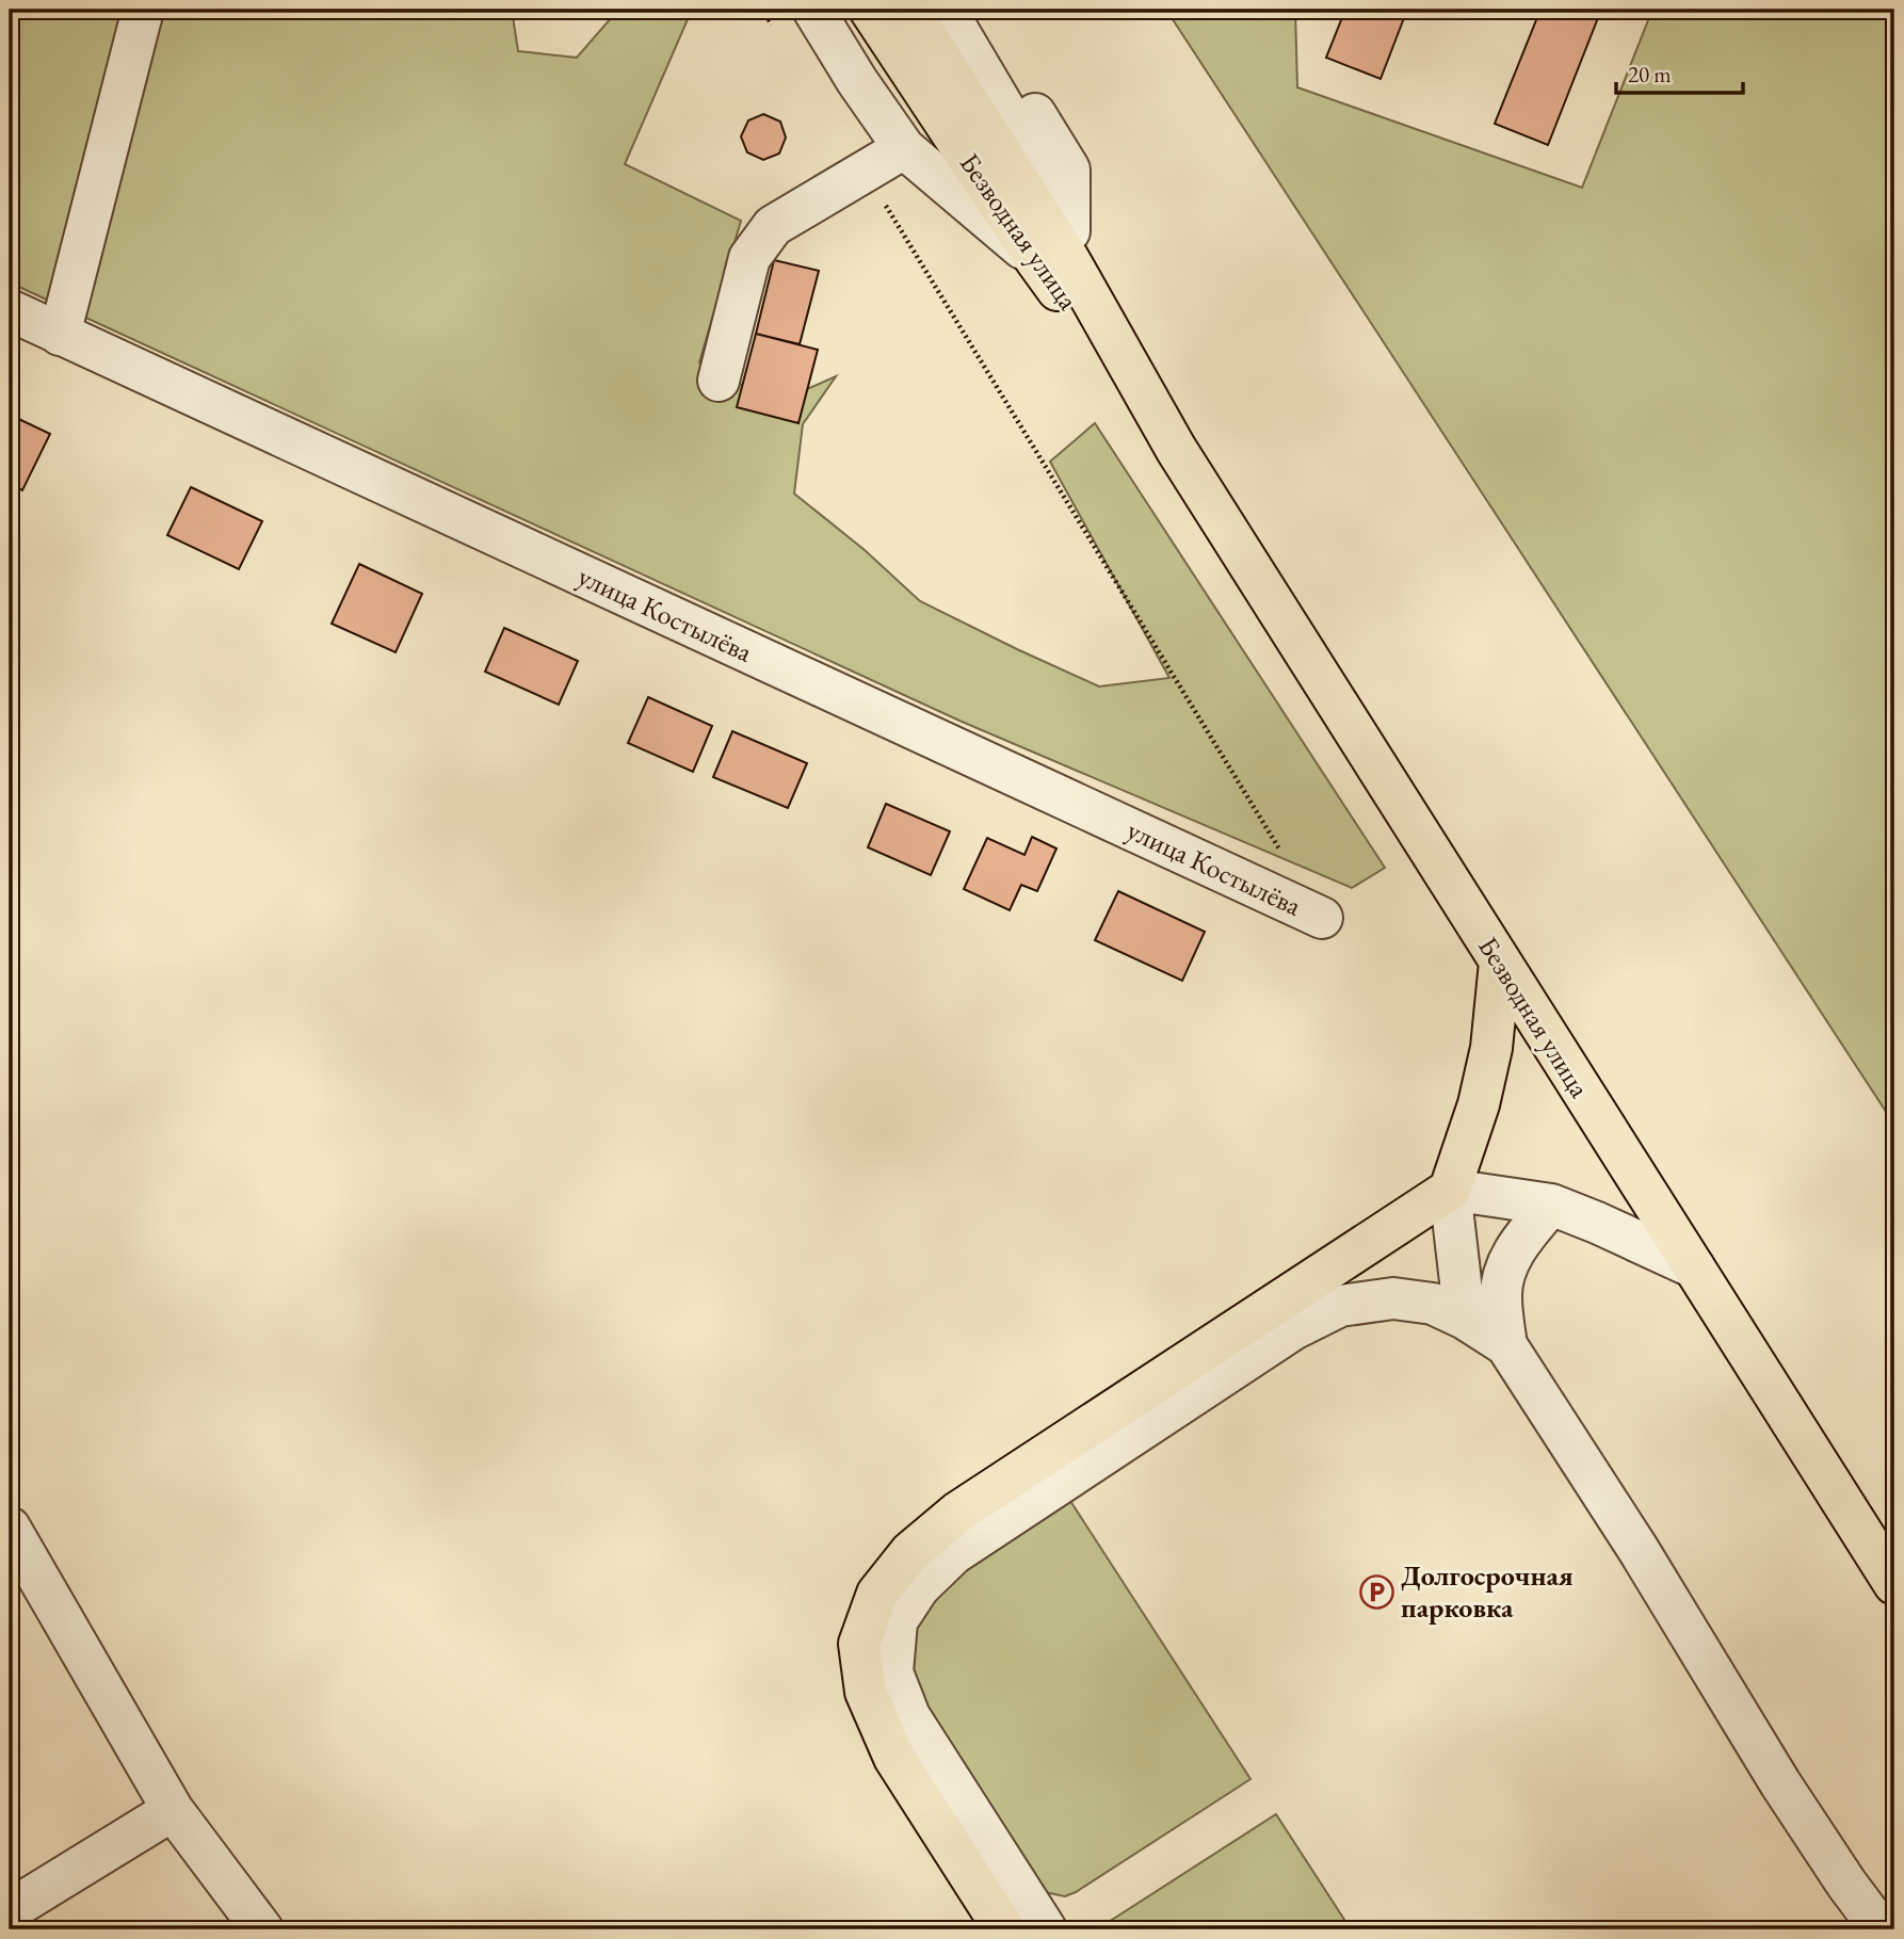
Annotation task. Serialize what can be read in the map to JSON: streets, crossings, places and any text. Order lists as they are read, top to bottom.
{
  "streets": {
    "main road": ["Безводная улица"],
    "street": ["улица Костылёва"]
  },
  "places": {
    "parking": ["Долгосрочная парковка"]
  },
  "scale_bar": "20 m"
}
